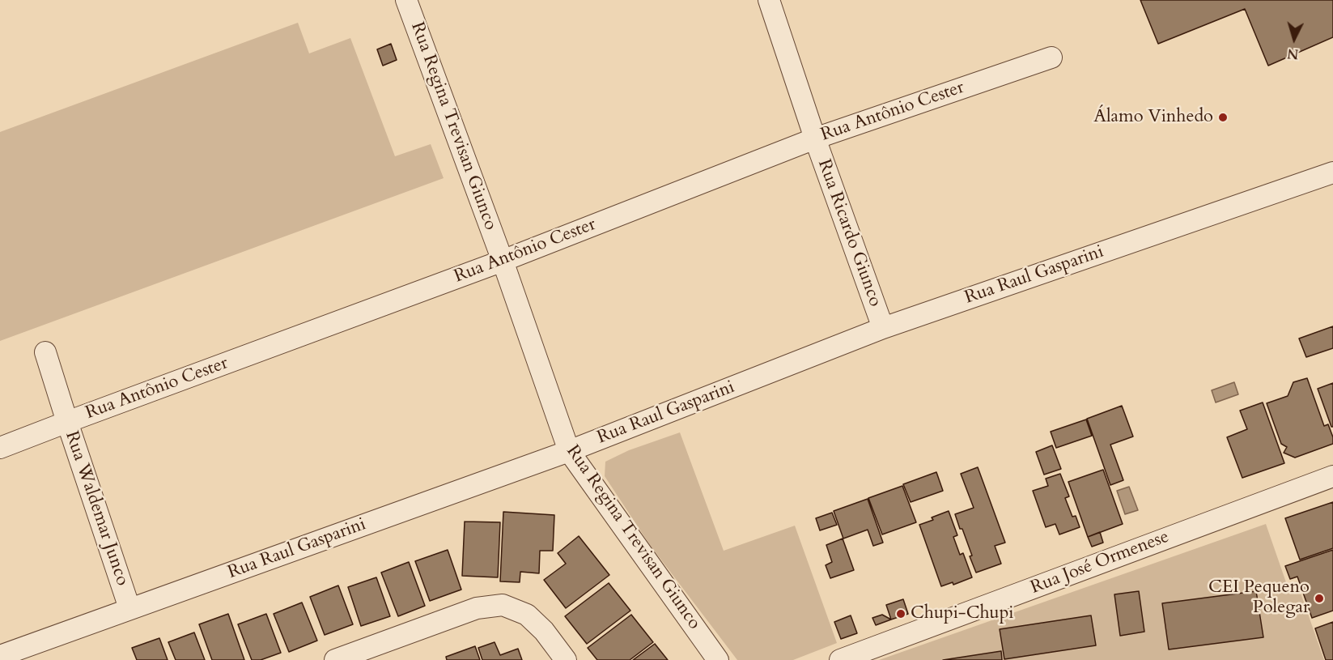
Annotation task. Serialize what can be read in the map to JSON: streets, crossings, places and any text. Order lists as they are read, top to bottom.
{
  "streets": {
    "street": [
      "Rua Antônio Cester",
      "Rua Regina Trevisan Giunco",
      "Rua Ricardo Giunco",
      "Rua Raul Gasparini",
      "Rua Waldemar Junco",
      "Rua José Ormenese"
    ]
  },
  "crossings": [
    ["Rua Antônio Cester", "Rua Regina Trevisan Giunco"],
    ["Rua Antônio Cester", "Rua Ricardo Giunco"],
    ["Rua Antônio Cester", "Rua Waldemar Junco"],
    ["Rua Regina Trevisan Giunco", "Rua Raul Gasparini"],
    ["Rua Ricardo Giunco", "Rua Raul Gasparini"],
    ["Rua Raul Gasparini", "Rua Waldemar Junco"]
  ],
  "places": ["Álamo Vinhedo", "CEI Pequeno Polegar", "Chupi-Chupi"],
  "north": "bottom"
}
